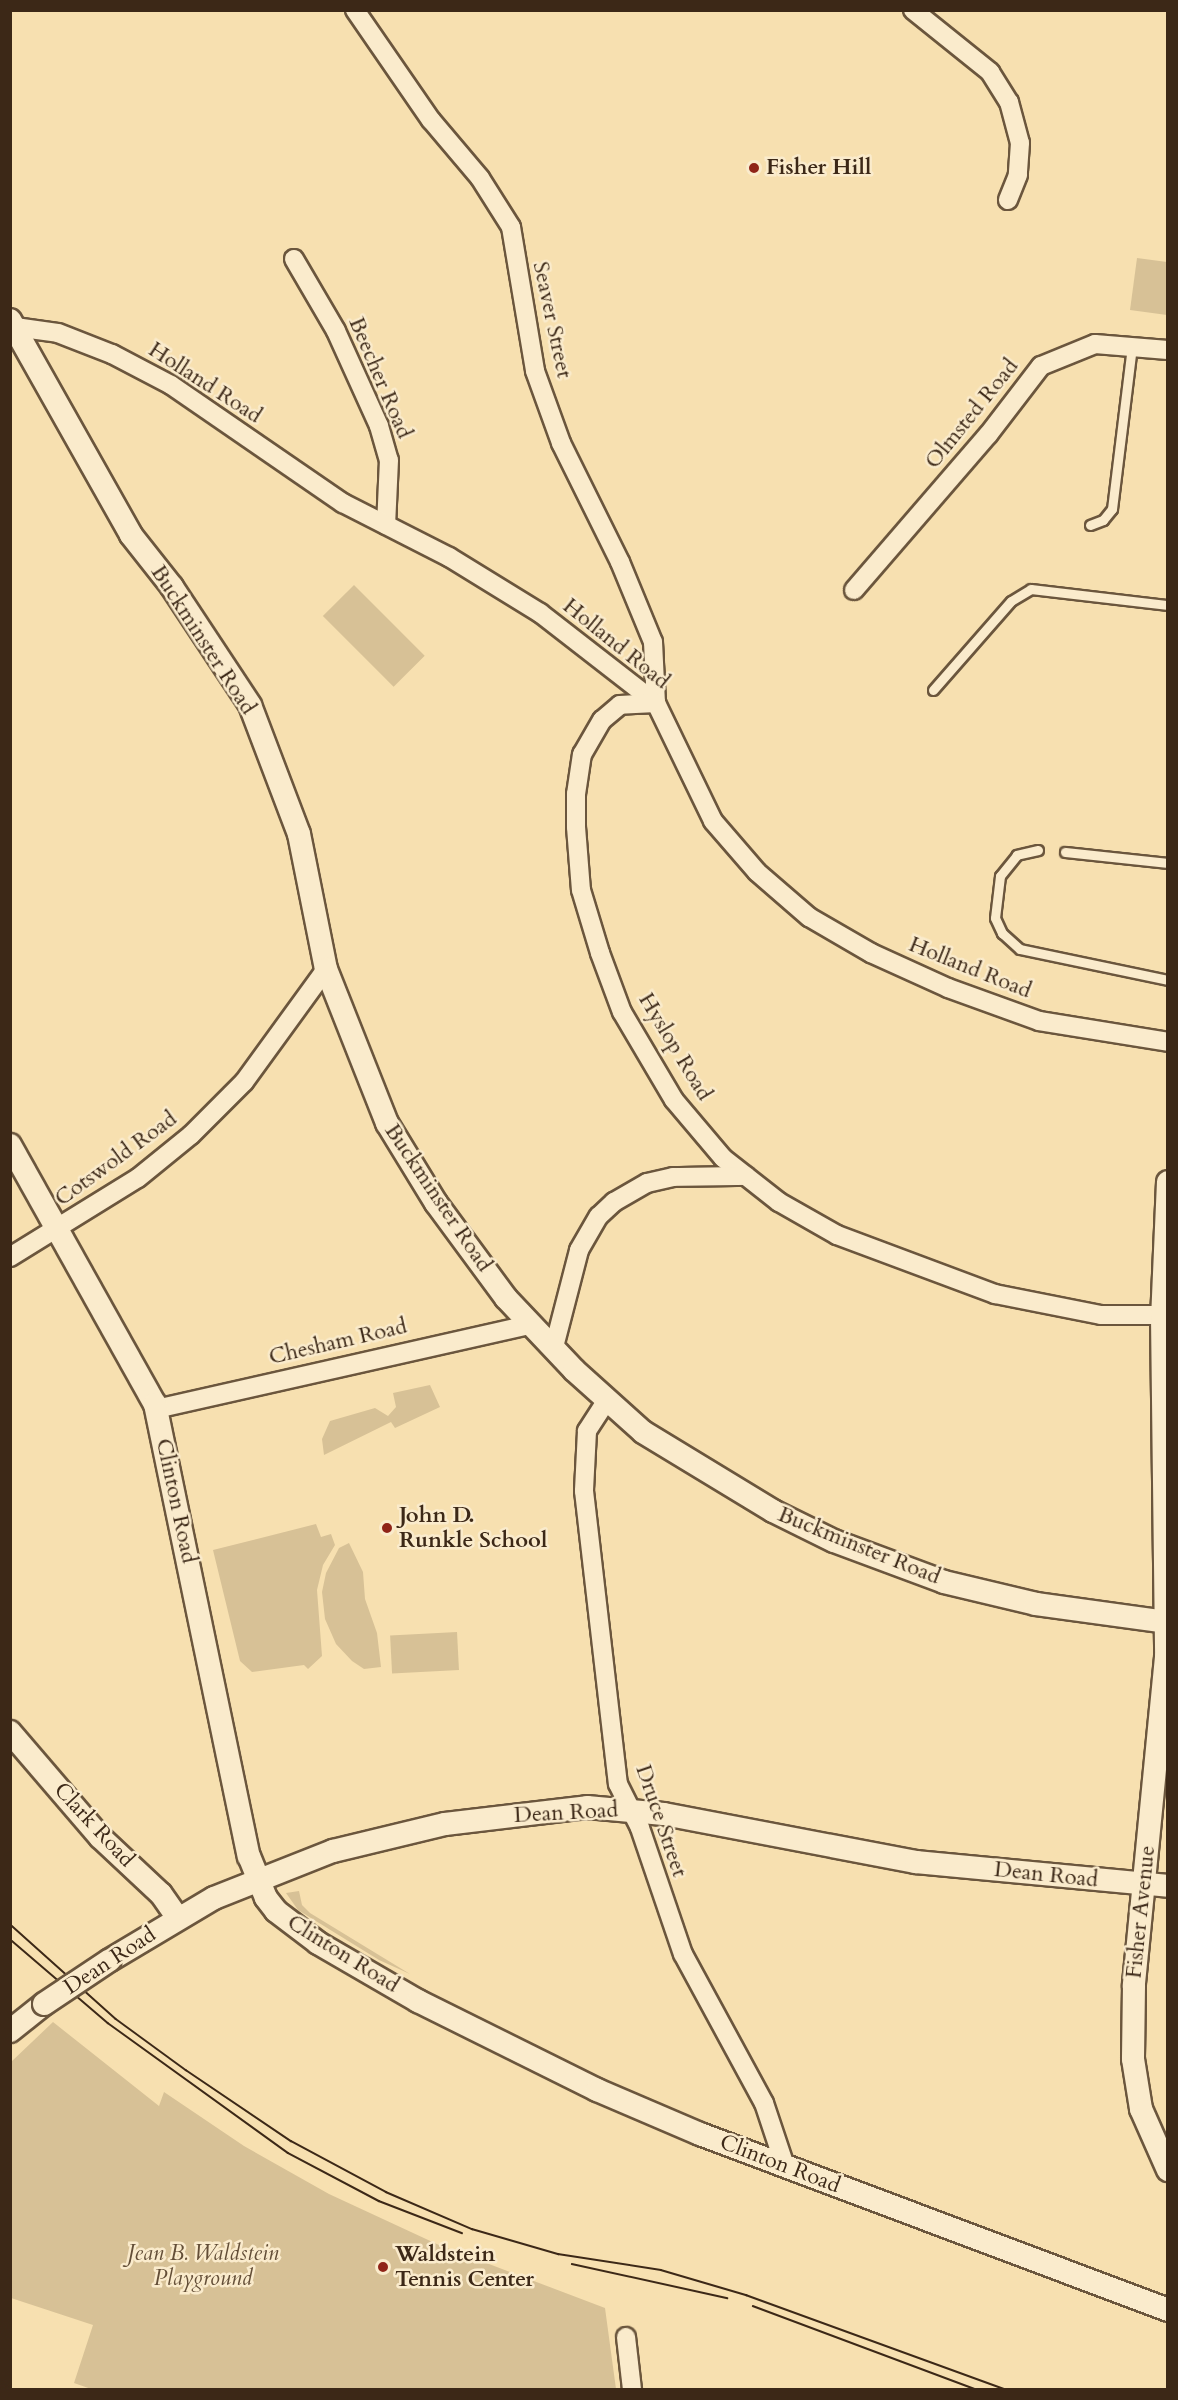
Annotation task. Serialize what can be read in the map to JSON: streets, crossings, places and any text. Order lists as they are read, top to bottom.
{
  "streets": {
    "street": [
      "Seaver Street",
      "Beecher Road",
      "Holland Road",
      "Olmsted Road",
      "Buckminster Road",
      "Hyslop Road",
      "Cotswold Road",
      "Chesham Road",
      "Clinton Road",
      "Dean Road",
      "Druce Street",
      "Clark Road",
      "Fisher Avenue"
    ]
  },
  "crossings": [
    ["Seaver Street", "Holland Road"],
    ["Seaver Street", "Hyslop Road"],
    ["Beecher Road", "Holland Road"],
    ["Holland Road", "Buckminster Road"],
    ["Holland Road", "Hyslop Road"],
    ["Buckminster Road", "Cotswold Road"],
    ["Buckminster Road", "Chesham Road"],
    ["Buckminster Road", "Druce Street"],
    ["Buckminster Road", "Fisher Avenue"],
    ["Hyslop Road", "Fisher Avenue"],
    ["Cotswold Road", "Clinton Road"],
    ["Chesham Road", "Clinton Road"],
    ["Clinton Road", "Dean Road"],
    ["Clinton Road", "Druce Street"],
    ["Dean Road", "Druce Street"],
    ["Dean Road", "Clark Road"],
    ["Dean Road", "Fisher Avenue"]
  ],
  "parks": ["Jean B. Waldstein Playground"],
  "places": ["Fisher Hill", "John D. Runkle School", "Waldstein Tennis Center"]
}
